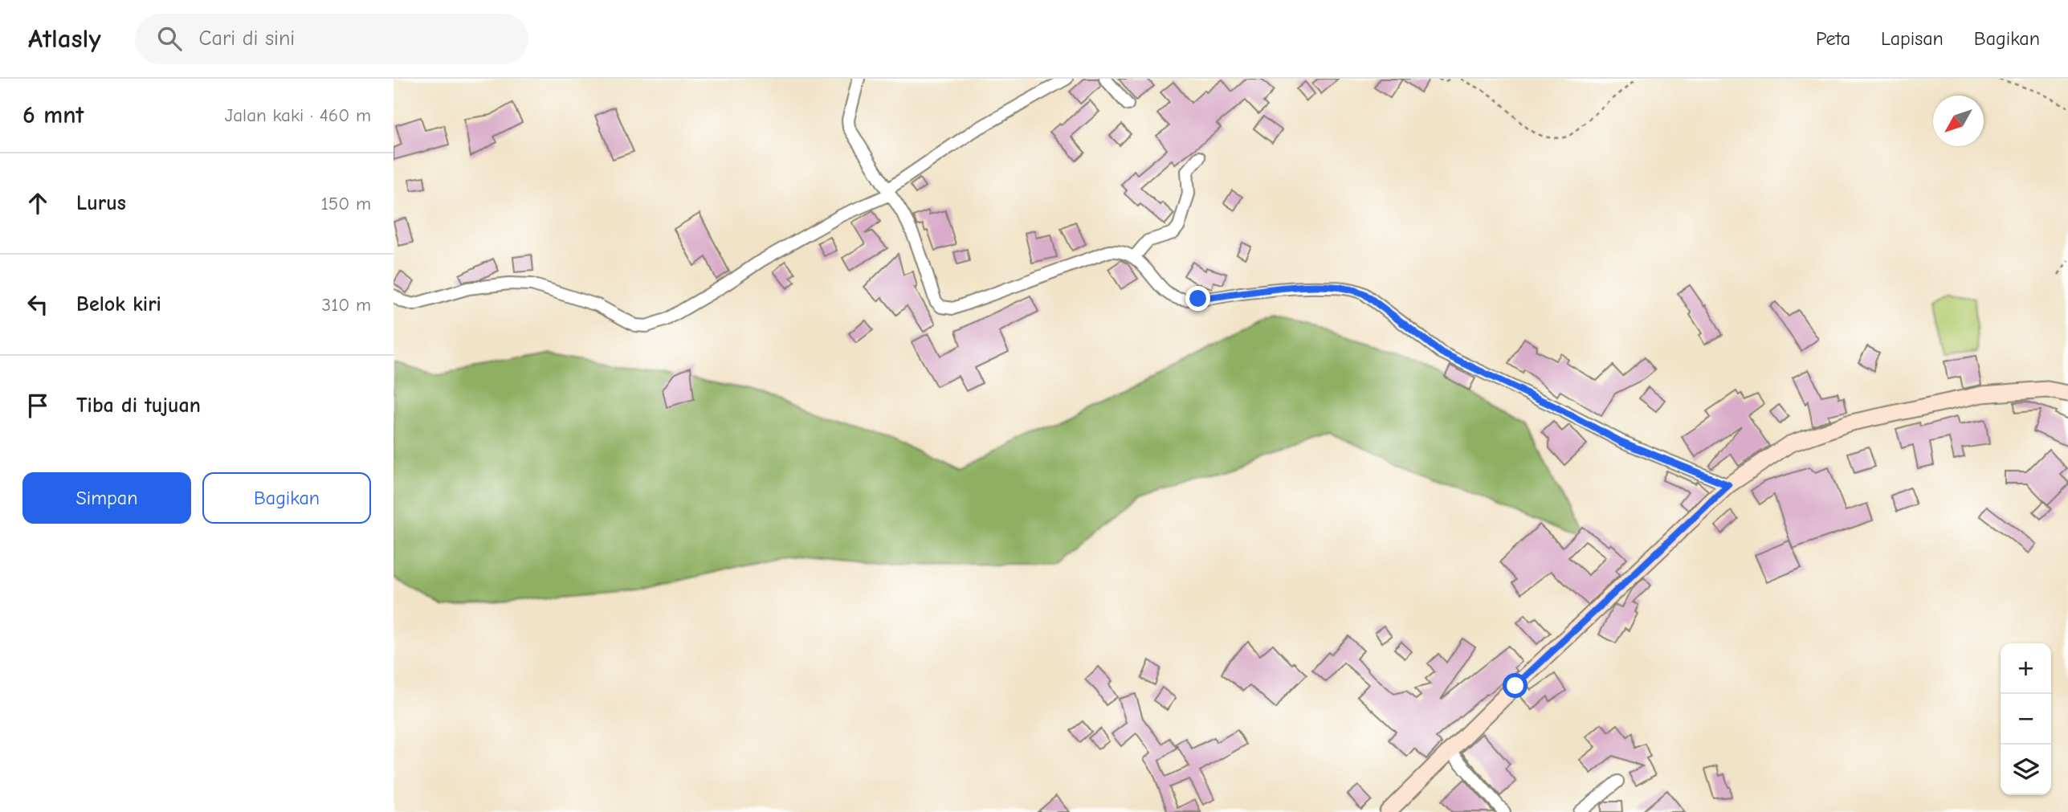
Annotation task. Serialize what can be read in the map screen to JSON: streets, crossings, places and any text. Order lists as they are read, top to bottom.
{
  "north": "bottom left",
  "page": {
    "header": "Atlasly",
    "search": "Cari di sini",
    "nav": ["Peta", "Lapisan", "Bagikan"],
    "heading": ["6 mnt", "Jalan kaki · 460 m"],
    "list": [
      ["Lurus", "150 m"],
      ["Belok kiri", "310 m"],
      "Tiba di tujuan"
    ],
    "buttons": ["Simpan", "Bagikan"],
    "map_buttons": ["+", "−"]
  }
}
